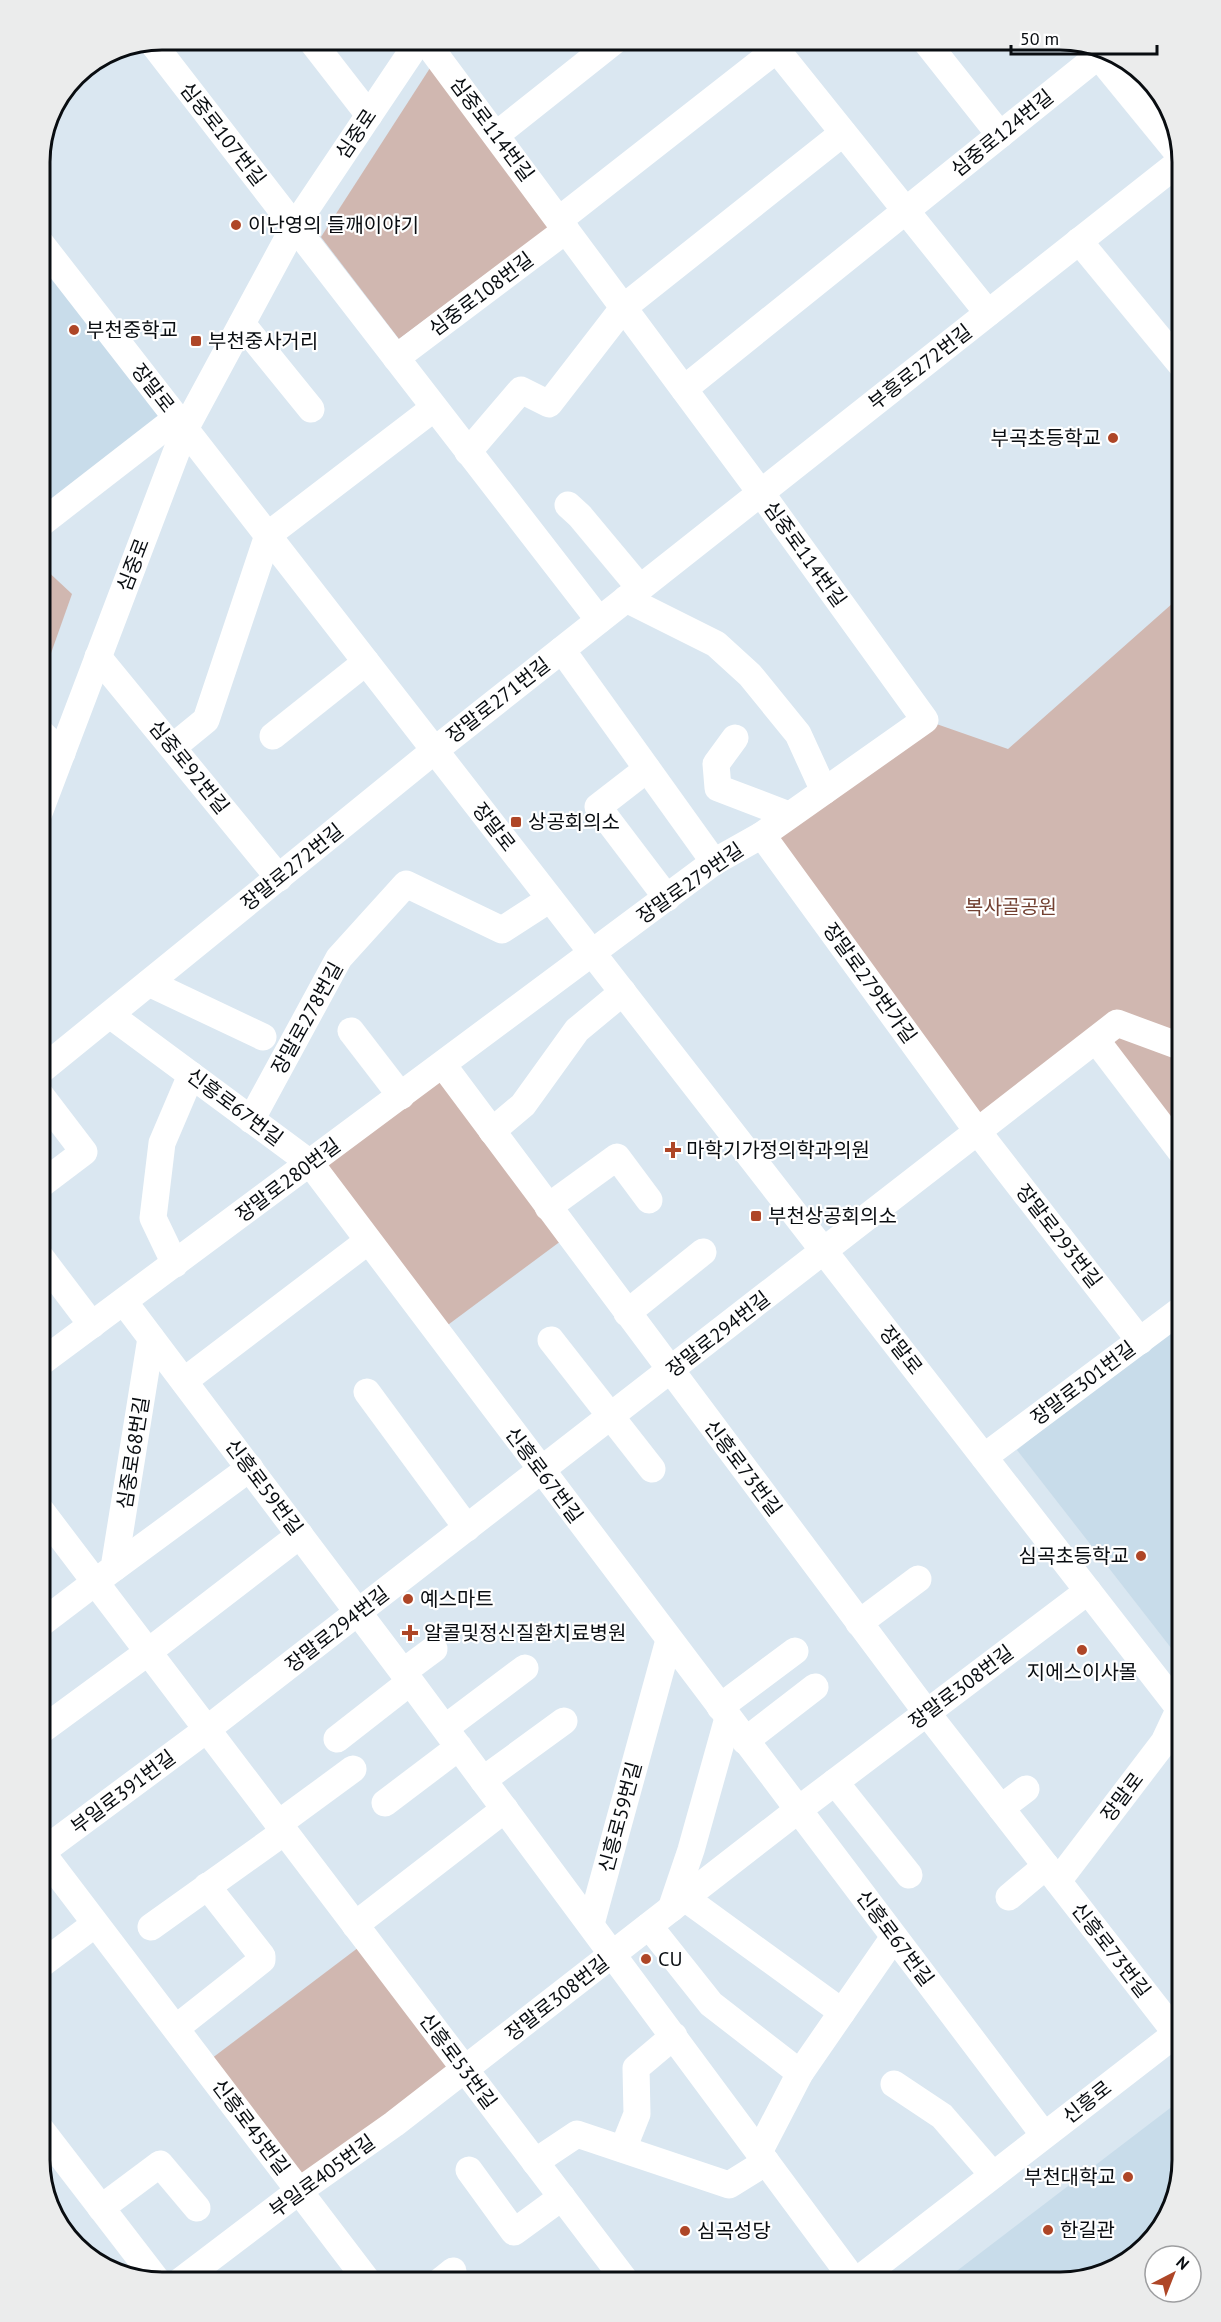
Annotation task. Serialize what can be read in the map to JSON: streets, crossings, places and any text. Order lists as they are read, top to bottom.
{
  "streets": {
    "street": [
      "심중로114번길",
      "심중로124번길",
      "심중로107번길",
      "심중로",
      "심중로108번길",
      "부흥로272번길",
      "장말로",
      "장말로271번길",
      "심중로92번길",
      "장말로272번길",
      "장말로279번길",
      "장말로279번가길",
      "장말로278번길",
      "신흥로67번길",
      "장말로280번길",
      "장말로293번길",
      "장말로294번길",
      "장말로301번길",
      "심중로68번길",
      "신흥로73번길",
      "신흥로59번길",
      "장말로308번길",
      "부일로391번길",
      "신흥로53번길",
      "신흥로",
      "신흥로45번길",
      "부일로405번길"
    ]
  },
  "crossings": [
    ["심중로114번길", "심중로108번길"],
    ["심중로114번길", "부흥로272번길"],
    ["심중로114번길", "장말로271번길"],
    ["심중로114번길", "장말로279번길"],
    ["심중로107번길", "심중로"],
    ["심중로", "장말로"],
    ["심중로", "심중로92번길"],
    ["부흥로272번길", "장말로271번길"],
    ["장말로", "장말로271번길"],
    ["장말로", "장말로272번길"],
    ["장말로", "장말로279번길"],
    ["장말로", "장말로278번길"],
    ["장말로", "장말로280번길"],
    ["장말로", "장말로294번길"],
    ["장말로", "장말로301번길"],
    ["장말로", "신흥로73번길"],
    ["장말로", "장말로308번길"],
    ["장말로271번길", "장말로272번길"],
    ["장말로271번길", "장말로279번길"],
    ["심중로92번길", "장말로272번길"],
    ["장말로272번길", "신흥로67번길"],
    ["장말로279번길", "장말로279번가길"],
    ["장말로279번길", "장말로280번길"],
    ["장말로279번가길", "장말로293번길"],
    ["장말로278번길", "신흥로67번길"],
    ["신흥로67번길", "장말로280번길"],
    ["신흥로67번길", "장말로294번길"],
    ["신흥로67번길", "신흥로59번길"],
    ["신흥로67번길", "장말로308번길"],
    ["신흥로67번길", "신흥로"],
    ["장말로280번길", "신흥로73번길"],
    ["장말로280번길", "신흥로59번길"],
    ["장말로293번길", "장말로301번길"],
    ["장말로294번길", "신흥로73번길"],
    ["장말로294번길", "신흥로59번길"],
    ["장말로294번길", "부일로391번길"],
    ["장말로294번길", "신흥로53번길"],
    ["심중로68번길", "신흥로59번길"],
    ["신흥로73번길", "장말로308번길"],
    ["신흥로59번길", "장말로308번길"],
    ["장말로308번길", "신흥로53번길"],
    ["장말로308번길", "부일로405번길"],
    ["부일로391번길", "신흥로53번길"],
    ["신흥로53번길", "부일로405번길"],
    ["신흥로45번길", "부일로405번길"]
  ],
  "parks": ["복사골공원"],
  "places": {
    "other": [
      "이난영의 들깨이야기",
      "부천중학교",
      "부곡초등학교",
      "심곡초등학교",
      "예스마트",
      "지에스이사몰",
      "CU",
      "부천대학교",
      "한길관",
      "심곡성당"
    ],
    "transit": ["부천중사거리", "상공회의소", "부천상공회의소"],
    "health": ["마학기가정의학과의원", "알콜및정신질환치료병원"]
  },
  "scale_bar": "50 m",
  "north": "top right"
}
